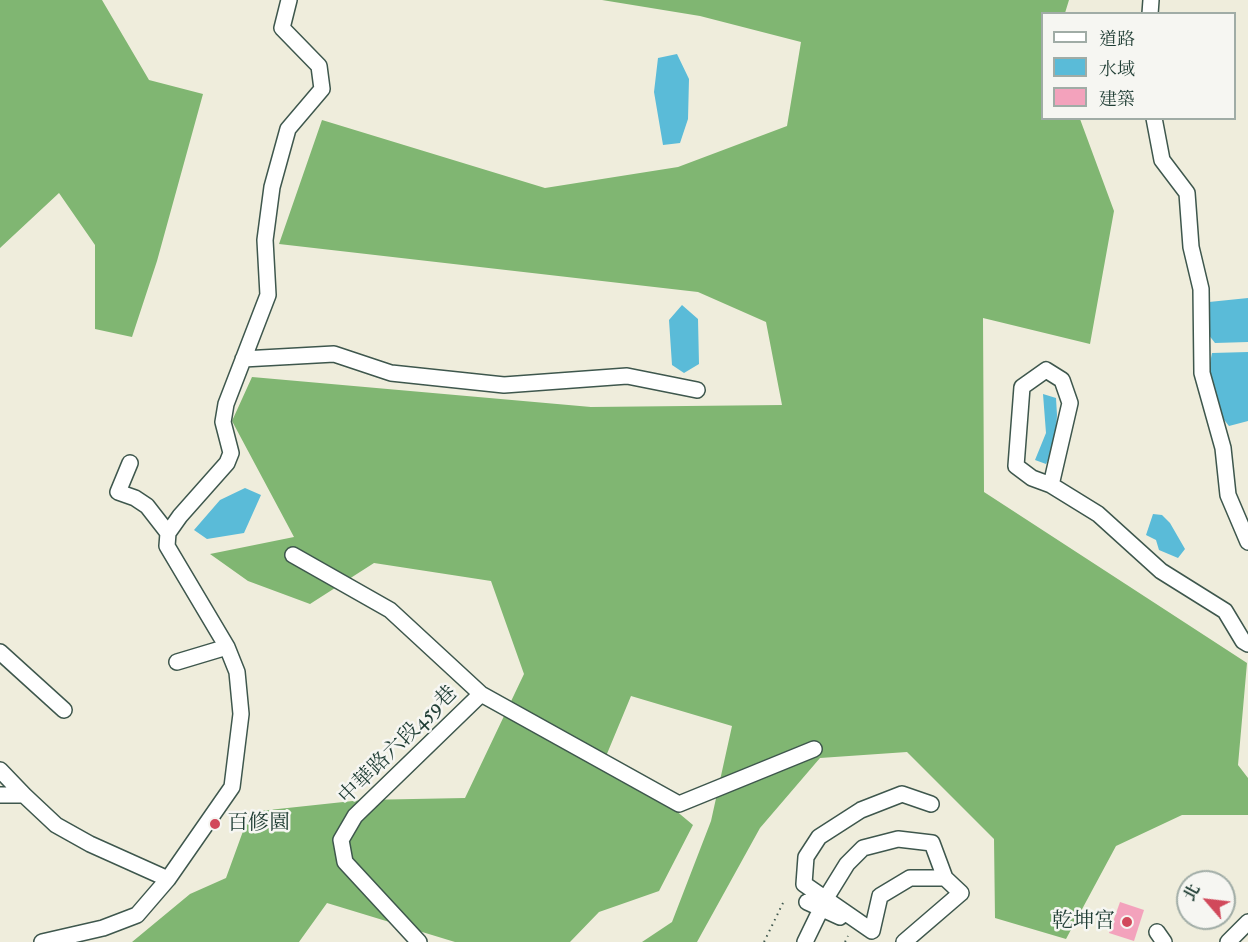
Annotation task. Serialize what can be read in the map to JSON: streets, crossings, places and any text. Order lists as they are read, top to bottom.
{
  "streets": {
    "street": ["中華路六段459巷"]
  },
  "places": ["百修園", "乾坤宮"],
  "legend": ["道路", "水域", "建築"],
  "north": "top left"
}
